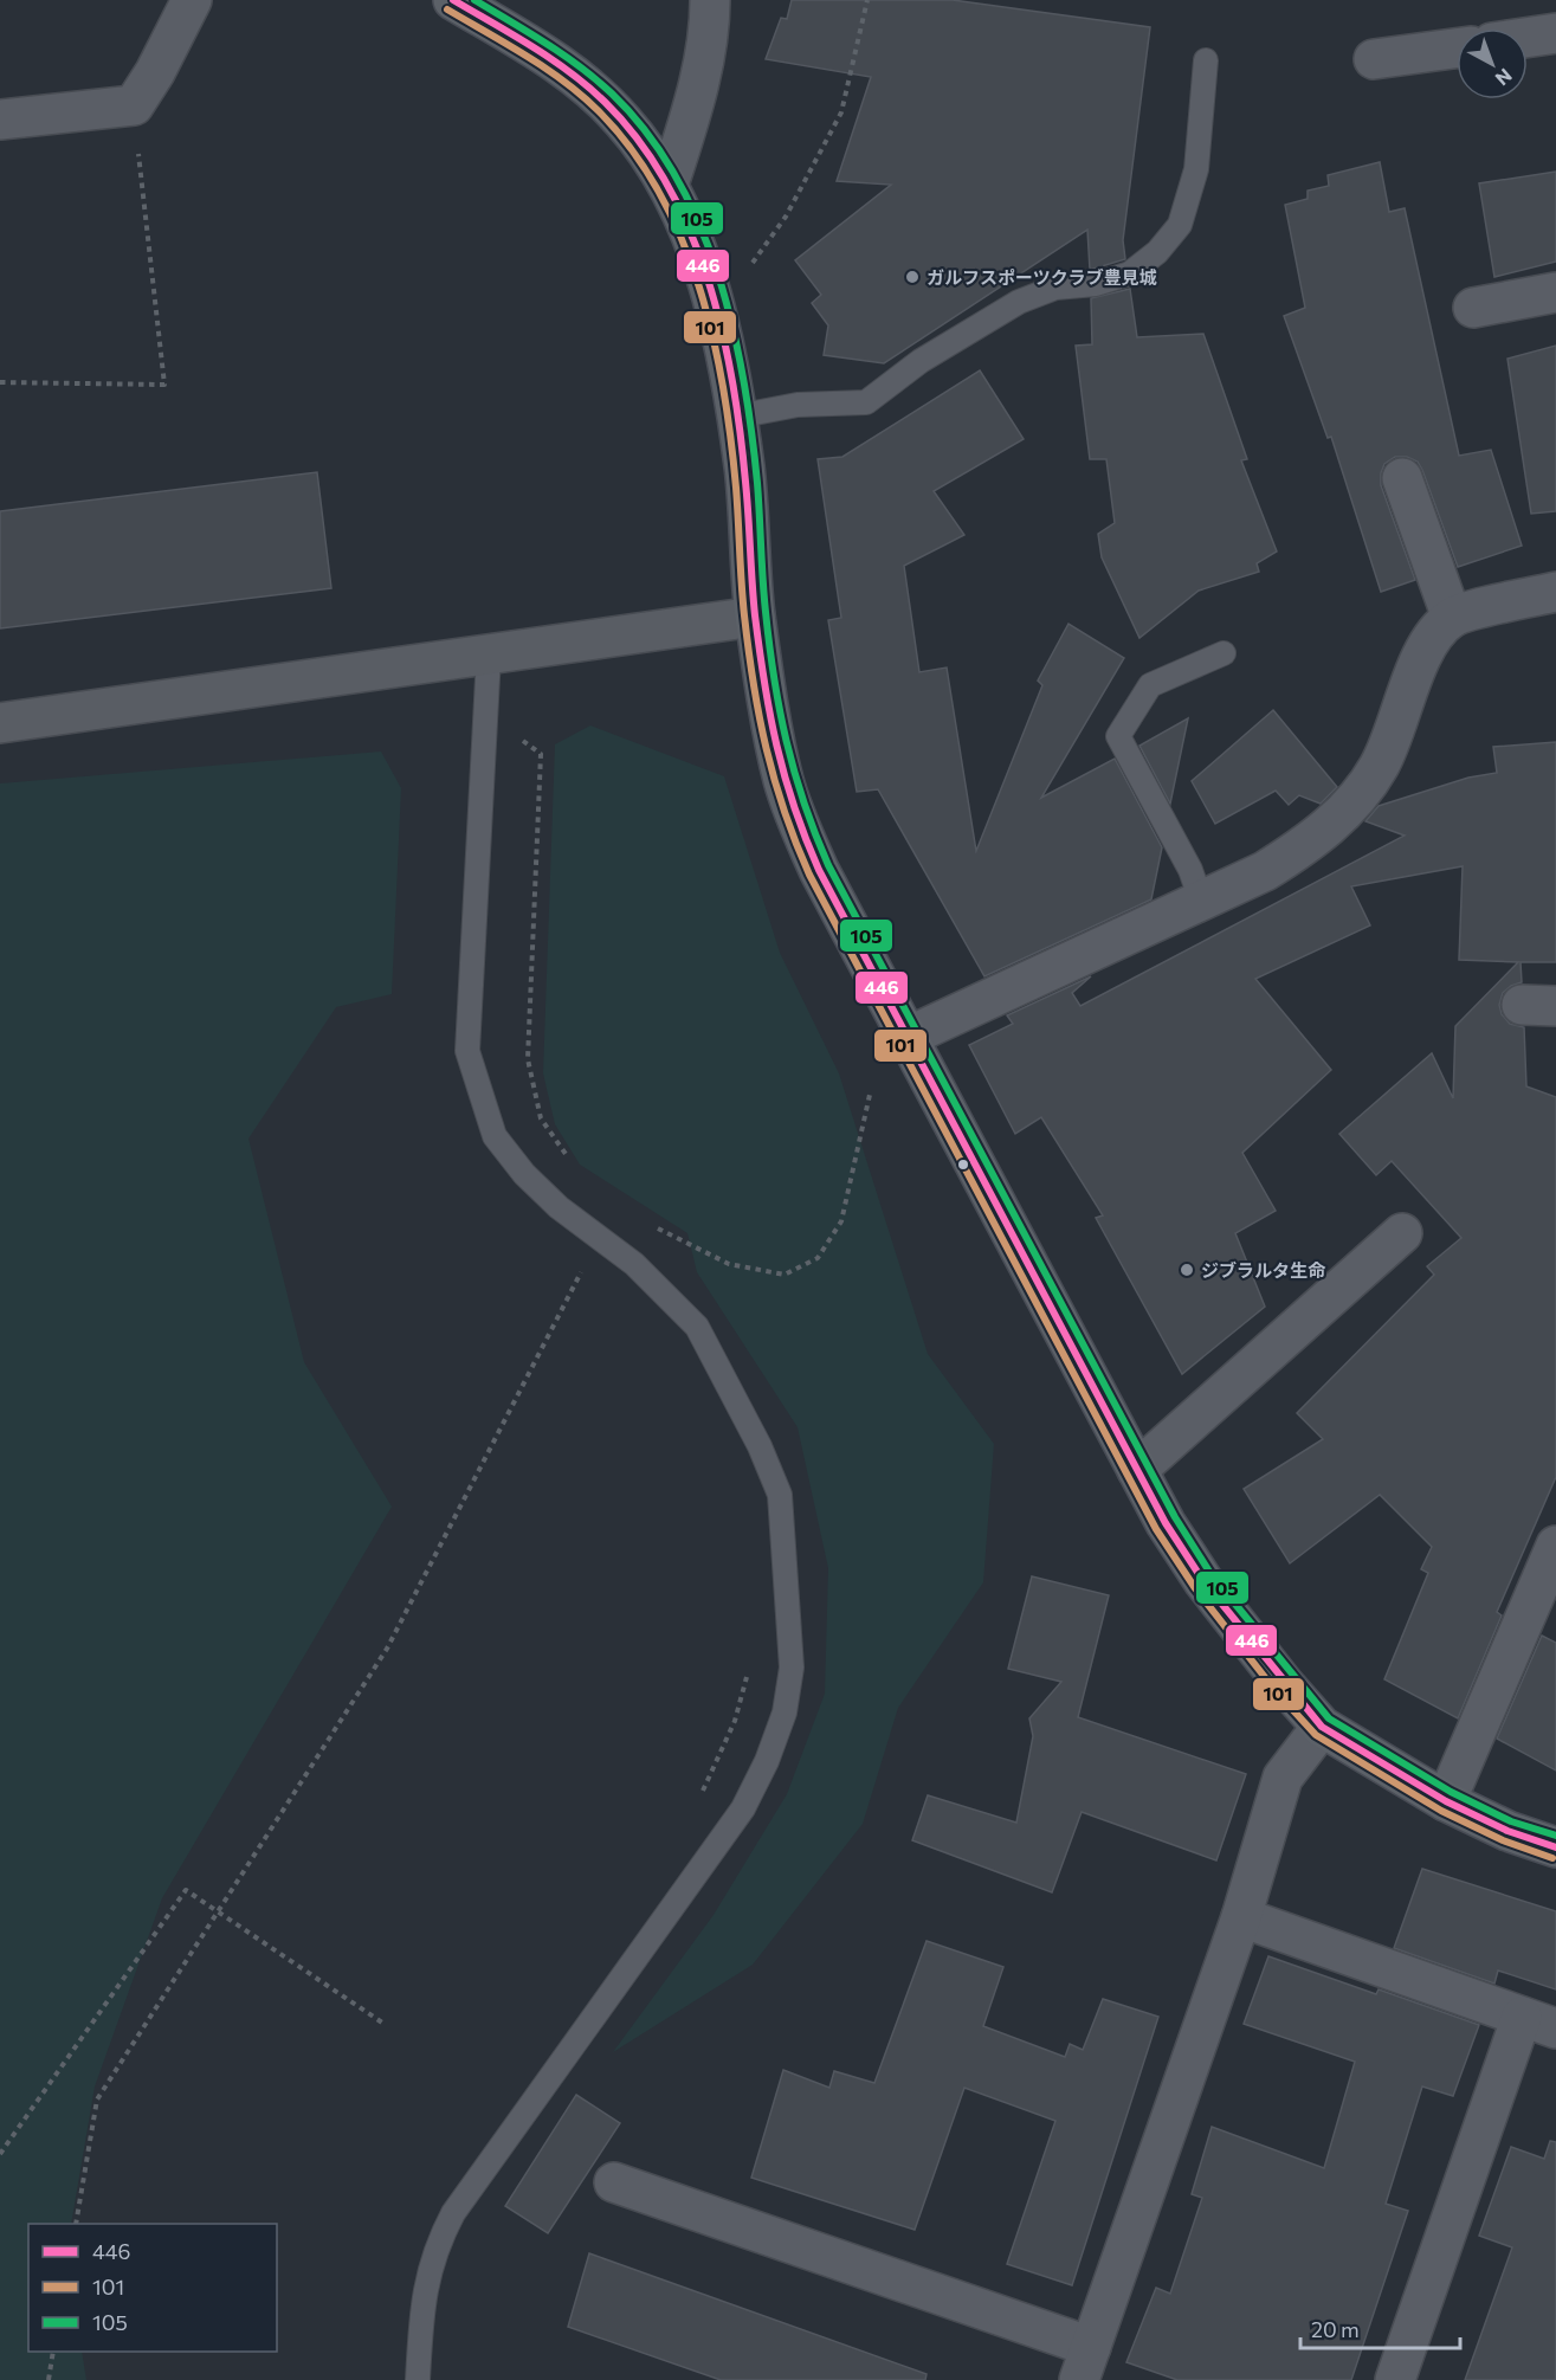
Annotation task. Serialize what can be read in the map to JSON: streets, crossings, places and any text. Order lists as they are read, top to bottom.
{
  "places": ["ガルフスポーツクラブ豊見城", "ジブラルタ生命"],
  "lines": ["transit line 446", "transit line 105", "transit line 101"],
  "legend": ["446", "101", "105"],
  "scale_bar": "20 m",
  "north": "bottom right"
}
